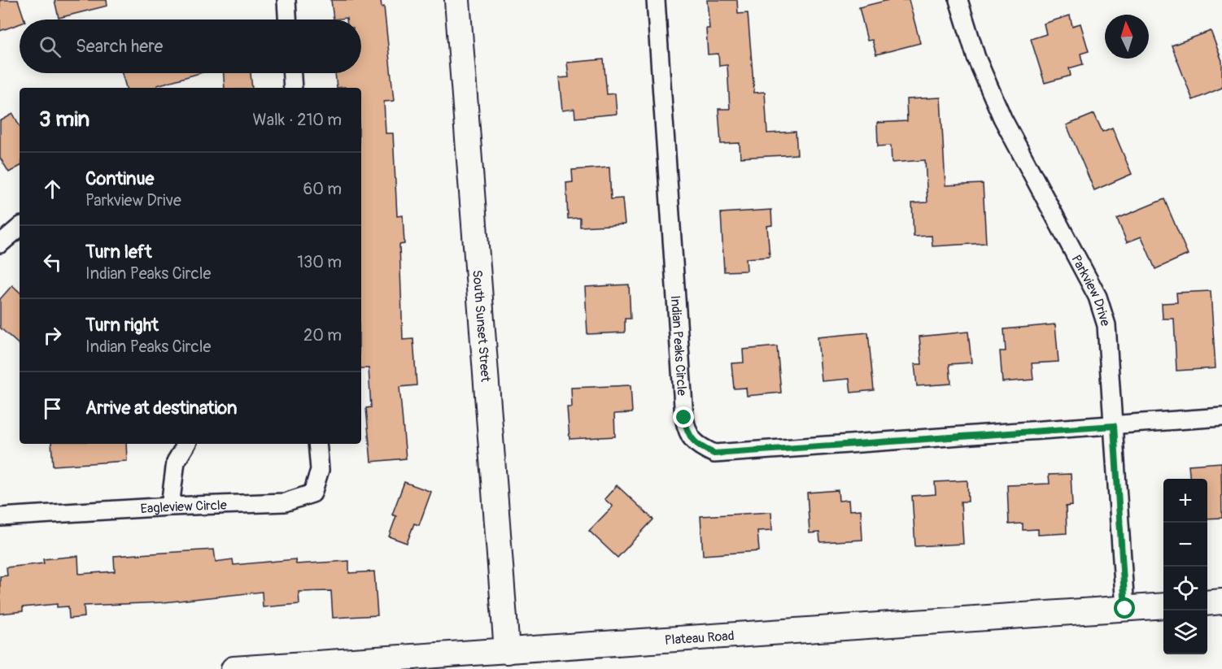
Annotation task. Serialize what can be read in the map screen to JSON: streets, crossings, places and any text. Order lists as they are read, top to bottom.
{
  "streets": {
    "street": [
      "Parkview Drive",
      "South Sunset Street",
      "Indian Peaks Circle",
      "Eagleview Circle",
      "Plateau Road"
    ]
  },
  "crossings": [
    ["Parkview Drive", "Indian Peaks Circle"],
    ["Parkview Drive", "Plateau Road"],
    ["South Sunset Street", "Plateau Road"]
  ],
  "north": "top",
  "page": {
    "search": "Search here",
    "heading": ["3 min", "Walk · 210 m"],
    "list": [
      ["Continue", "Parkview Drive", "60 m"],
      ["Turn left", "Indian Peaks Circle", "130 m"],
      ["Turn right", "Indian Peaks Circle", "20 m"],
      "Arrive at destination"
    ],
    "map_buttons": ["+", "−"]
  }
}
